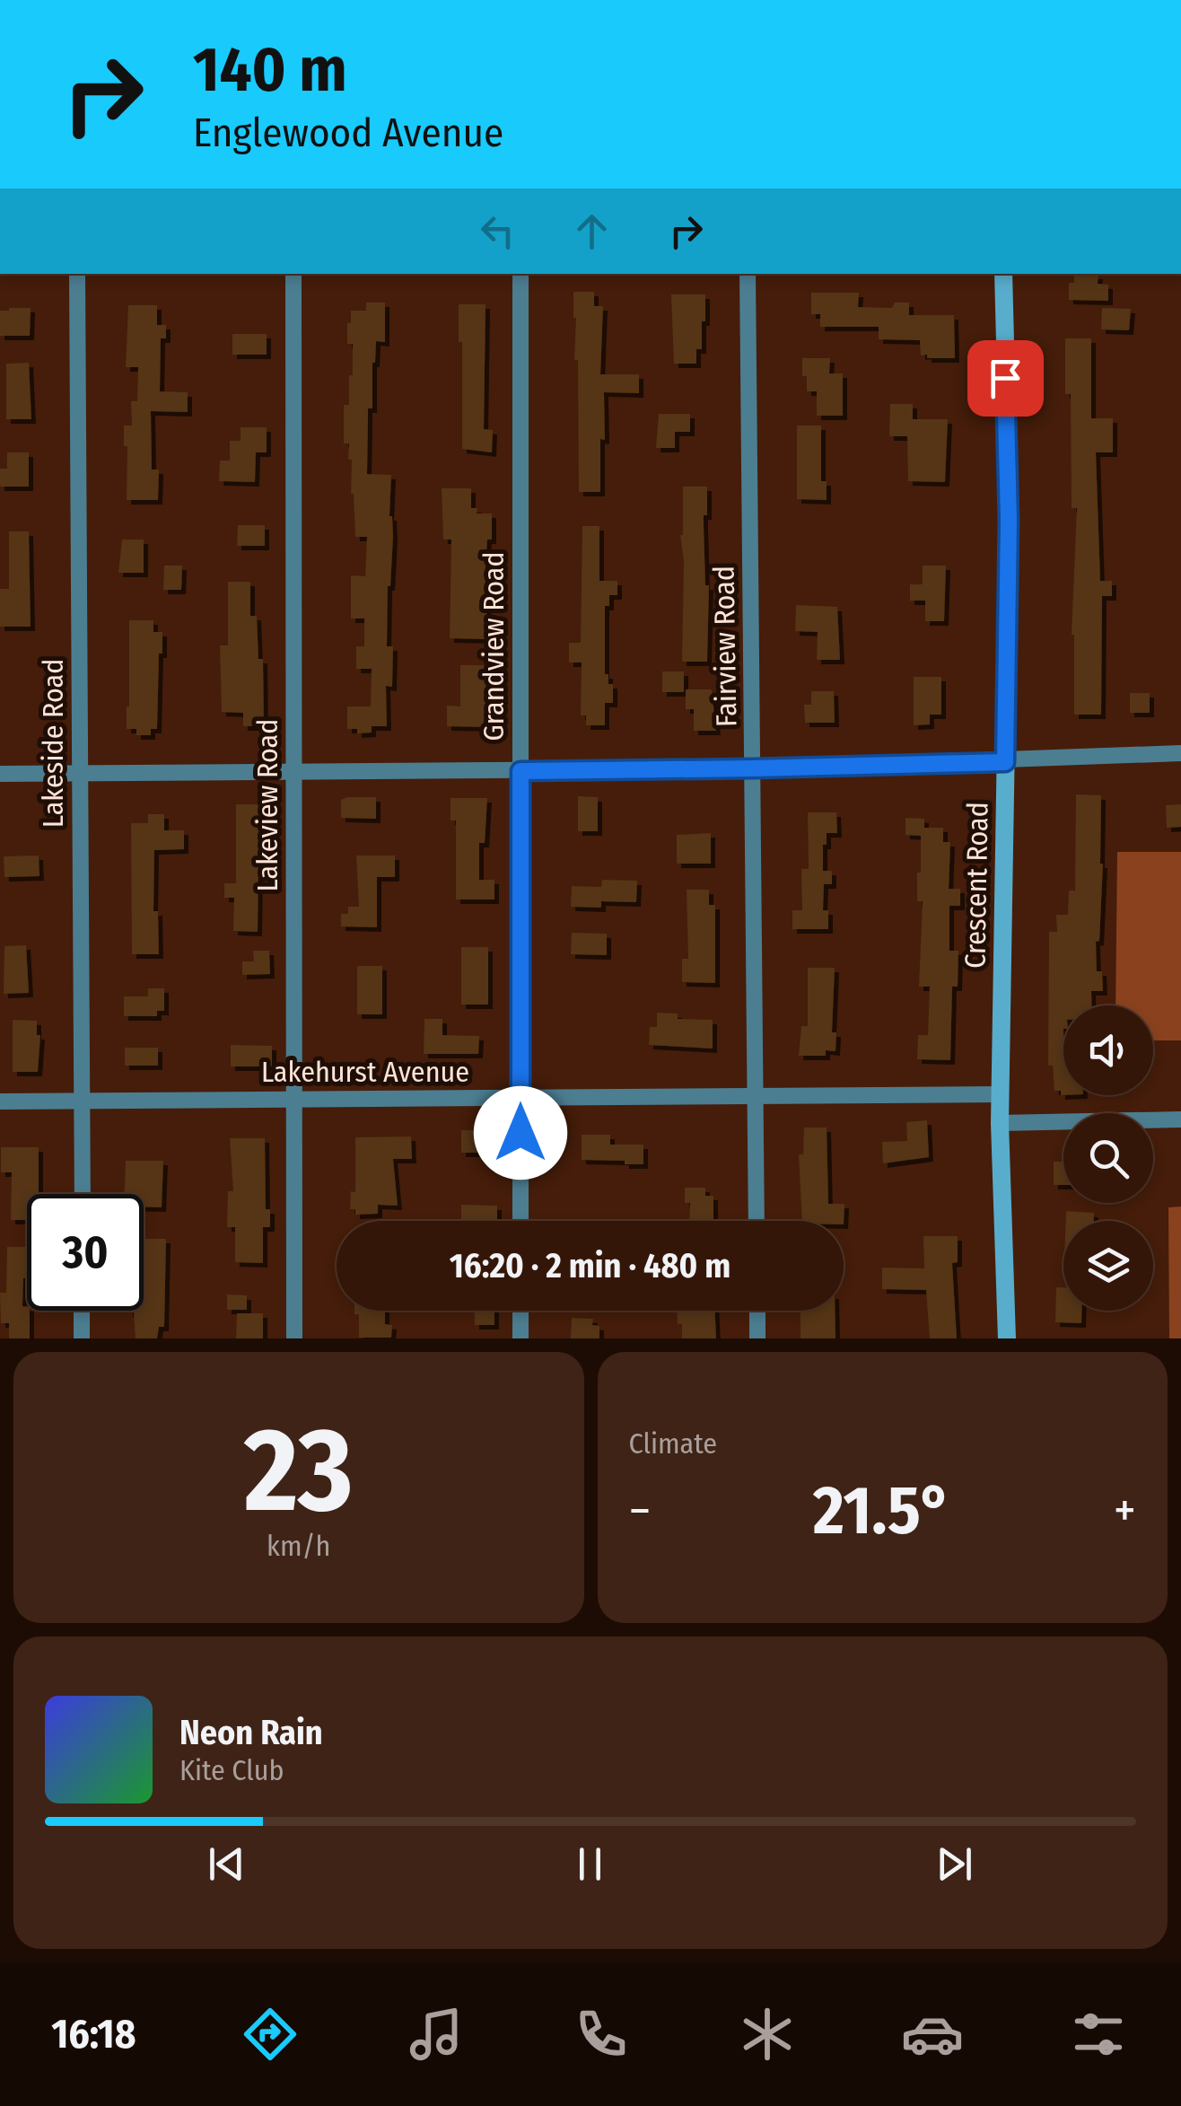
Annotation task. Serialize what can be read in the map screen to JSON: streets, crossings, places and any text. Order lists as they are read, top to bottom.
{
  "streets": {
    "street": [
      "Grandview Road",
      "Fairview Road",
      "Lakeside Road",
      "Lakeview Road",
      "Crescent Road",
      "Lakehurst Avenue"
    ]
  },
  "crossings": [
    ["Grandview Road", "Lakehurst Avenue"],
    ["Fairview Road", "Lakehurst Avenue"],
    ["Lakeside Road", "Lakehurst Avenue"],
    ["Lakeview Road", "Lakehurst Avenue"],
    ["Crescent Road", "Lakehurst Avenue"]
  ],
  "page": {
    "turn": ["140 m", "Englewood Avenue"],
    "limit": "30",
    "trip": "16:20 · 2 min · 480 m",
    "tile": [
      ["23", "km/h"],
      "Climate"
    ],
    "heat": ["−", "21.5°", "+"],
    "song": ["Neon Rain", "Kite Club"],
    "tabs": "16:18"
  }
}
